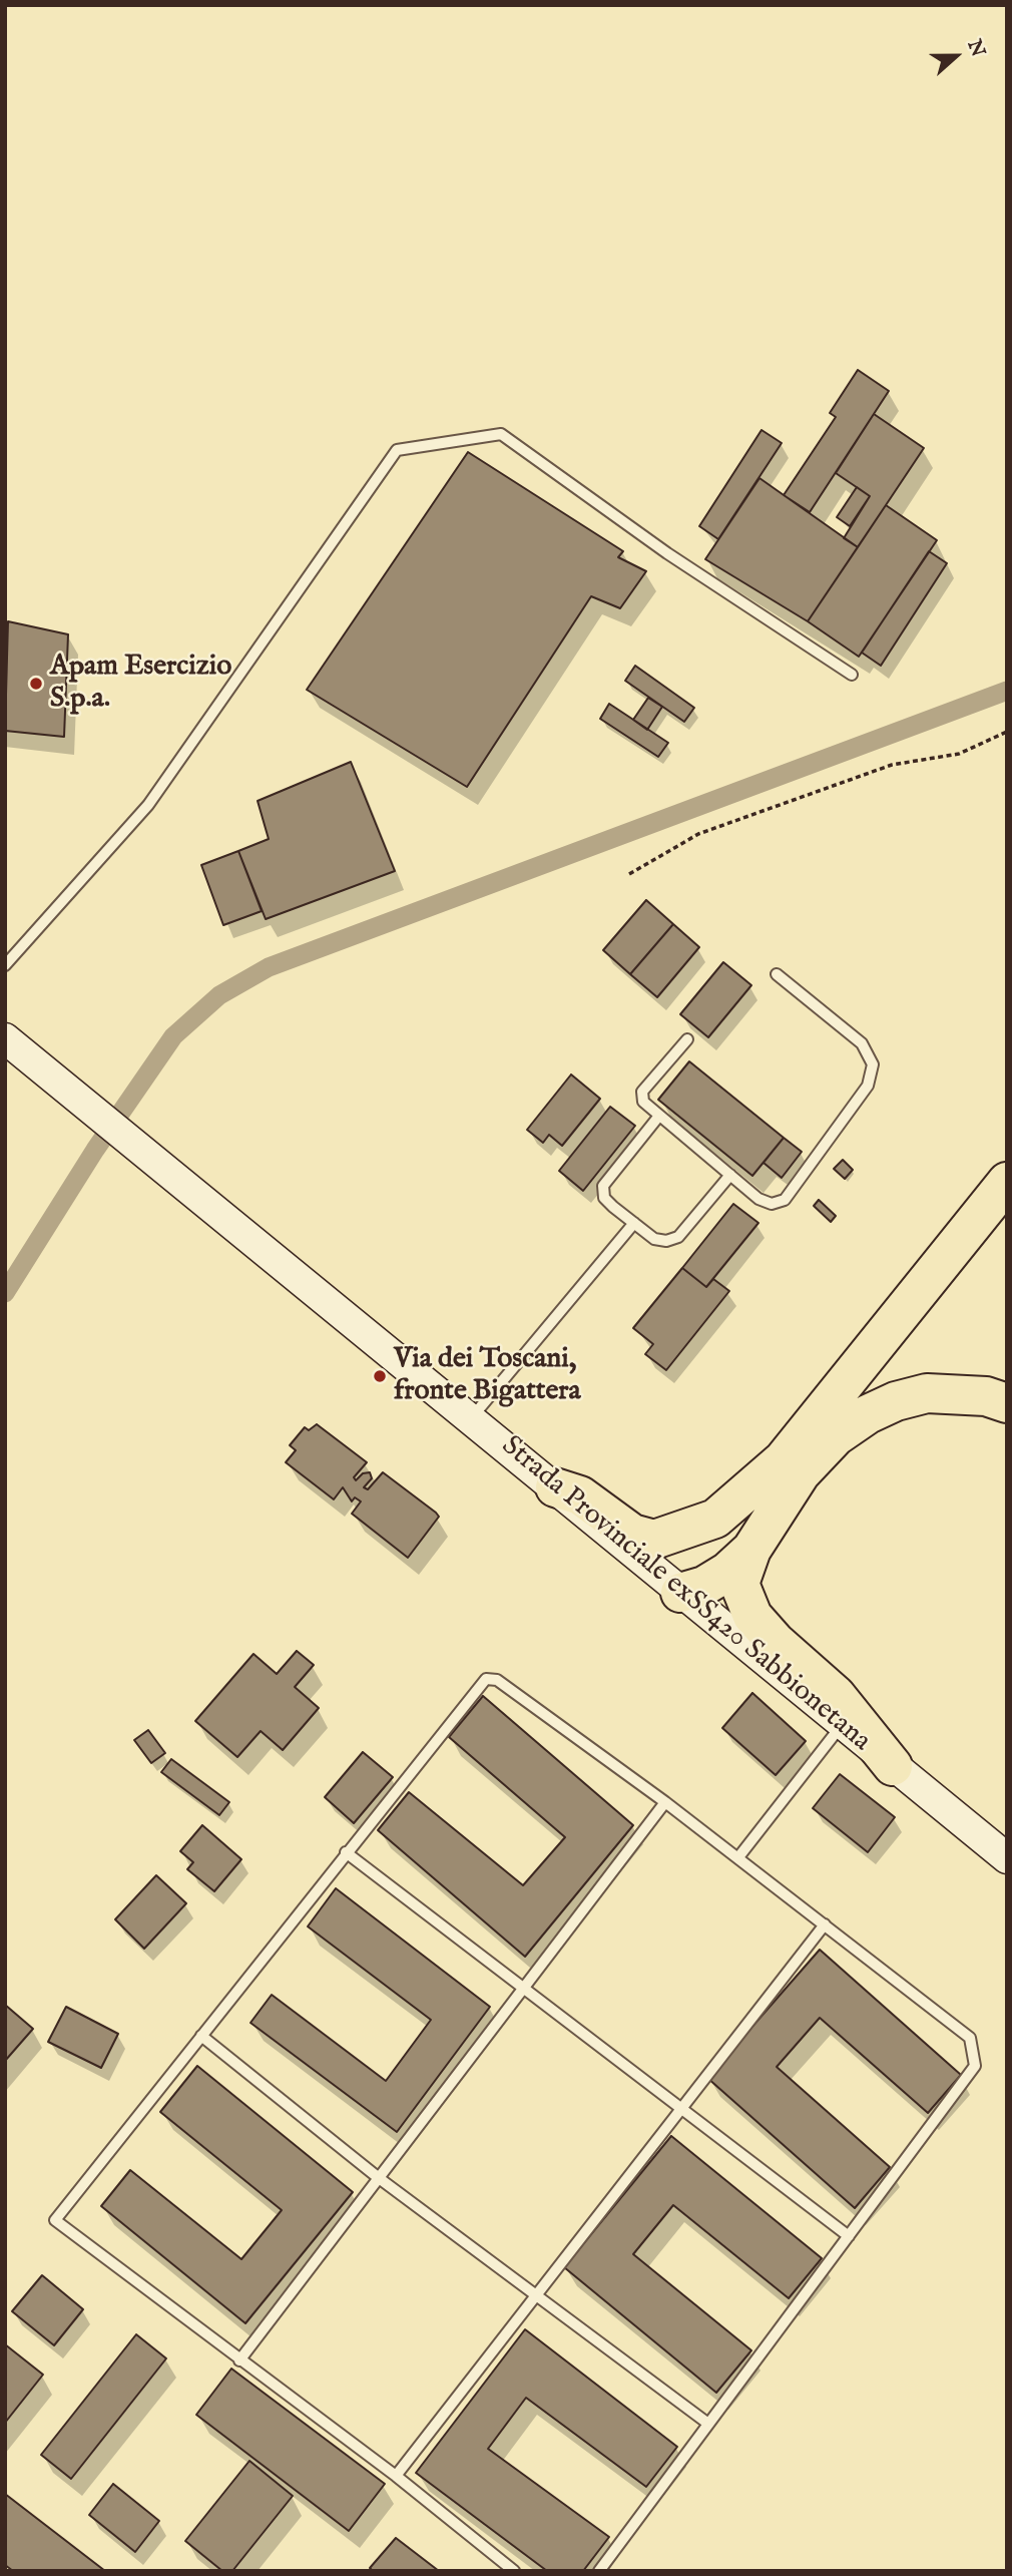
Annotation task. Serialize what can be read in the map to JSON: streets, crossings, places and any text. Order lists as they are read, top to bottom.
{
  "streets": {
    "main road": ["Strada Provinciale exSS420 Sabbionetana"]
  },
  "places": ["Apam Esercizio S.p.a.", "Via dei Toscani, fronte Bigattera"],
  "north": "right"
}
